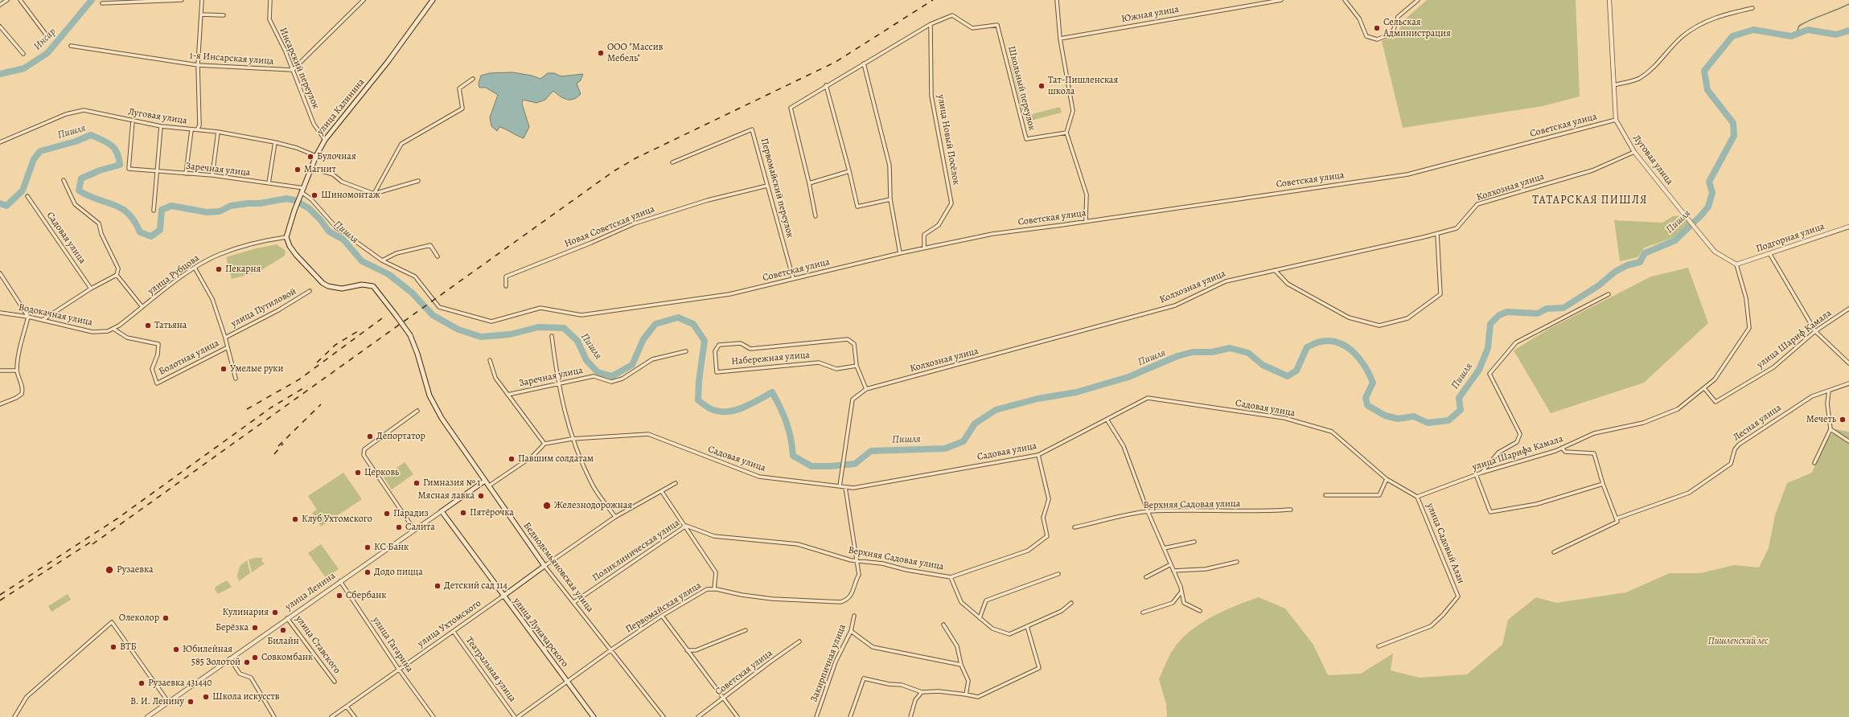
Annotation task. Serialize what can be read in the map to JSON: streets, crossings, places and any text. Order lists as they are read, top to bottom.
{
  "streets": {
    "main road": [
      "улица Калинина",
      "Беднодемьяновская улица",
      "улица Ленина",
      "улица Ухтомского",
      "улица Луначарского"
    ],
    "street": [
      "Южная улица",
      "1-я Инсарская улица",
      "Инсарский переулок",
      "Школьный переулок",
      "Луговая улица",
      "Советская улица",
      "улица Новый Посёлок",
      "Заречная улица",
      "Колхозная улица",
      "Первомайский переулок",
      "Новая Советская улица",
      "Садовая улица",
      "Подгорная улица",
      "улица Рубцова",
      "улица Путиловой",
      "Водокачная улица",
      "улица Шариф Камала",
      "Болотная улица",
      "Набережная улица",
      "Лесная улица",
      "улица Шарифа Камала",
      "Верхняя Садовая улица",
      "улица Садовый Алан",
      "Поликлиническая улица",
      "Первомайская улица",
      "улица Ставского",
      "улица Гагарина",
      "Закирпичная улица",
      "Театральная улица"
    ]
  },
  "crossings": [
    ["1-я Инсарская улица", "Инсарский переулок"],
    ["Инсарский переулок", "улица Калинина"],
    ["Школьный переулок", "улица Новый Посёлок"],
    ["улица Калинина", "Луговая улица"],
    ["улица Калинина", "Заречная улица"],
    ["улица Калинина", "улица Рубцова"],
    ["улица Калинина", "Беднодемьяновская улица"],
    ["Луговая улица", "Советская улица"],
    ["Луговая улица", "Заречная улица"],
    ["Луговая улица", "Колхозная улица"],
    ["Луговая улица", "Подгорная улица"],
    ["Луговая улица", "улица Шарифа Камала"],
    ["Советская улица", "улица Новый Посёлок"],
    ["Советская улица", "Первомайский переулок"],
    ["Колхозная улица", "Садовая улица"],
    ["Первомайский переулок", "Новая Советская улица"],
    ["Садовая улица", "улица Шарифа Камала"],
    ["Садовая улица", "Верхняя Садовая улица"],
    ["Садовая улица", "улица Садовый Алан"],
    ["Подгорная улица", "улица Шарифа Камала"],
    ["улица Рубцова", "Водокачная улица"],
    ["улица Рубцова", "Болотная улица"],
    ["улица Рубцова", "Беднодемьяновская улица"],
    ["Водокачная улица", "Болотная улица"],
    ["улица Шариф Камала", "улица Шарифа Камала"],
    ["улица Шарифа Камала", "улица Садовый Алан"],
    ["Верхняя Садовая улица", "Поликлиническая улица"],
    ["Верхняя Садовая улица", "Первомайская улица"],
    ["Поликлиническая улица", "Беднодемьяновская улица"],
    ["Беднодемьяновская улица", "улица Ленина"],
    ["Беднодемьяновская улица", "Первомайская улица"],
    ["Беднодемьяновская улица", "улица Ухтомского"],
    ["улица Ленина", "улица Луначарского"],
    ["улица Ленина", "улица Ставского"],
    ["улица Ленина", "улица Гагарина"],
    ["Первомайская улица", "улица Луначарского"],
    ["улица Ухтомского", "улица Луначарского"],
    ["улица Ухтомского", "улица Гагарина"],
    ["улица Ухтомского", "Театральная улица"]
  ],
  "districts": ["ТАТАРСКАЯ ПИШЛЯ"],
  "water": ["Инсар", "Пишля"],
  "parks": ["Пишленский лес"],
  "places": [
    "Сельская Администрация",
    "ООО \"Массив Мебель\"",
    "Тат-Пишленская школа",
    "Булочная",
    "Магнит",
    "Шиномонтаж",
    "Пекарня",
    "Татьяна",
    "Умелые руки",
    "Мечеть",
    "Депортатор",
    "Павшим солдатам",
    "Церковь",
    "Гимназия № 1",
    "Мясная лавка",
    "Железнодорожная",
    "Пятёрочка",
    "Парадиз",
    "Клуб Ухтомского",
    "Салита",
    "КС Банк",
    "Рузаевка",
    "Додо пицца",
    "Детский сад 114",
    "Сбербанк",
    "Кулинария",
    "Олеколор",
    "Берёзка",
    "Билайн",
    "ВТБ",
    "Юбилейная",
    "Совкомбанк",
    "585 Золотой",
    "Рузаевка 431440",
    "Школа искусств",
    "В. И. Ленину"
  ]
}
